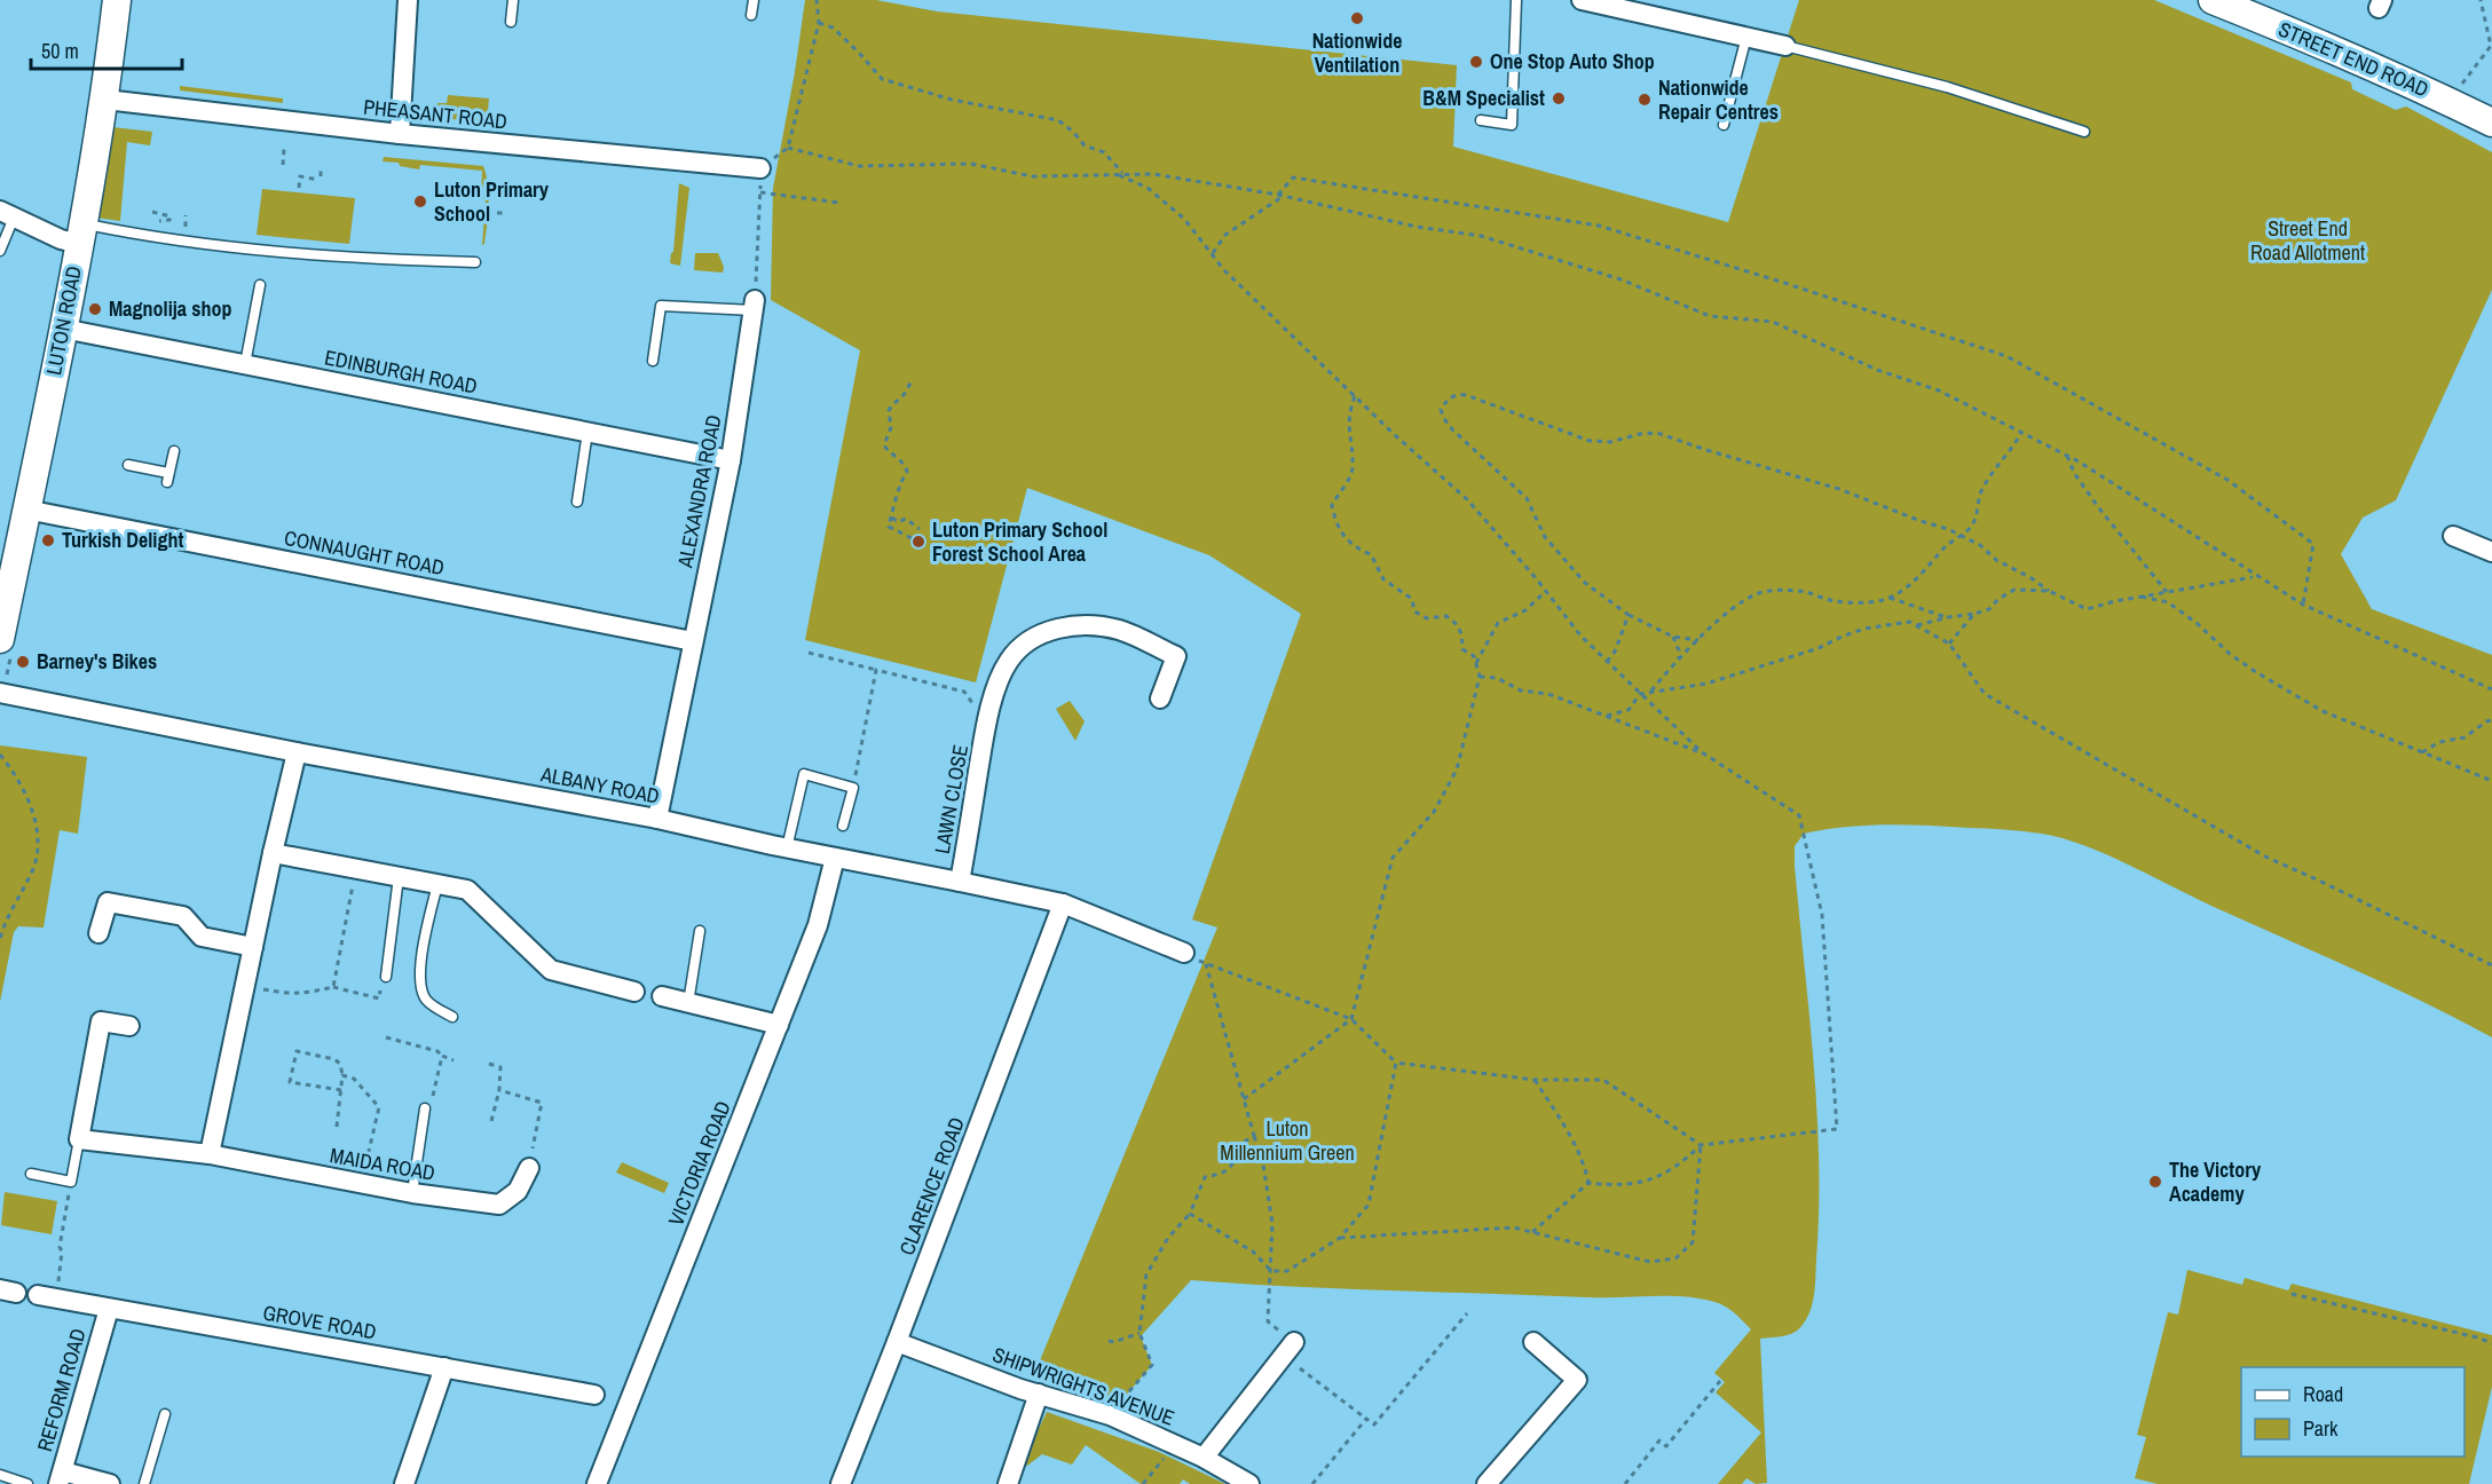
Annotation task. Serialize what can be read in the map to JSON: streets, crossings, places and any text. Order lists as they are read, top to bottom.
{
  "streets": {
    "street": [
      "STREET END ROAD",
      "PHEASANT ROAD",
      "LUTON ROAD",
      "EDINBURGH ROAD",
      "ALEXANDRA ROAD",
      "CONNAUGHT ROAD",
      "ALBANY ROAD",
      "LAWN CLOSE",
      "VICTORIA ROAD",
      "MAIDA ROAD",
      "CLARENCE ROAD",
      "GROVE ROAD",
      "SHIPWRIGHTS AVENUE",
      "REFORM ROAD"
    ]
  },
  "crossings": [
    ["PHEASANT ROAD", "LUTON ROAD"],
    ["LUTON ROAD", "EDINBURGH ROAD"],
    ["LUTON ROAD", "CONNAUGHT ROAD"],
    ["EDINBURGH ROAD", "ALEXANDRA ROAD"],
    ["ALEXANDRA ROAD", "CONNAUGHT ROAD"],
    ["ALEXANDRA ROAD", "ALBANY ROAD"],
    ["ALBANY ROAD", "LAWN CLOSE"],
    ["ALBANY ROAD", "VICTORIA ROAD"],
    ["ALBANY ROAD", "CLARENCE ROAD"],
    ["CLARENCE ROAD", "SHIPWRIGHTS AVENUE"],
    ["GROVE ROAD", "REFORM ROAD"]
  ],
  "parks": ["Street End Road Allotment", "Luton Millennium Green"],
  "places": [
    "Nationwide Ventilation",
    "One Stop Auto Shop",
    "B&M Specialist",
    "Nationwide Repair Centres",
    "Luton Primary School",
    "Magnolija shop",
    "Turkish Delight",
    "Luton Primary School Forest School Area",
    "Barney's Bikes",
    "The Victory Academy"
  ],
  "legend": ["Road", "Park"],
  "scale_bar": "50 m"
}
